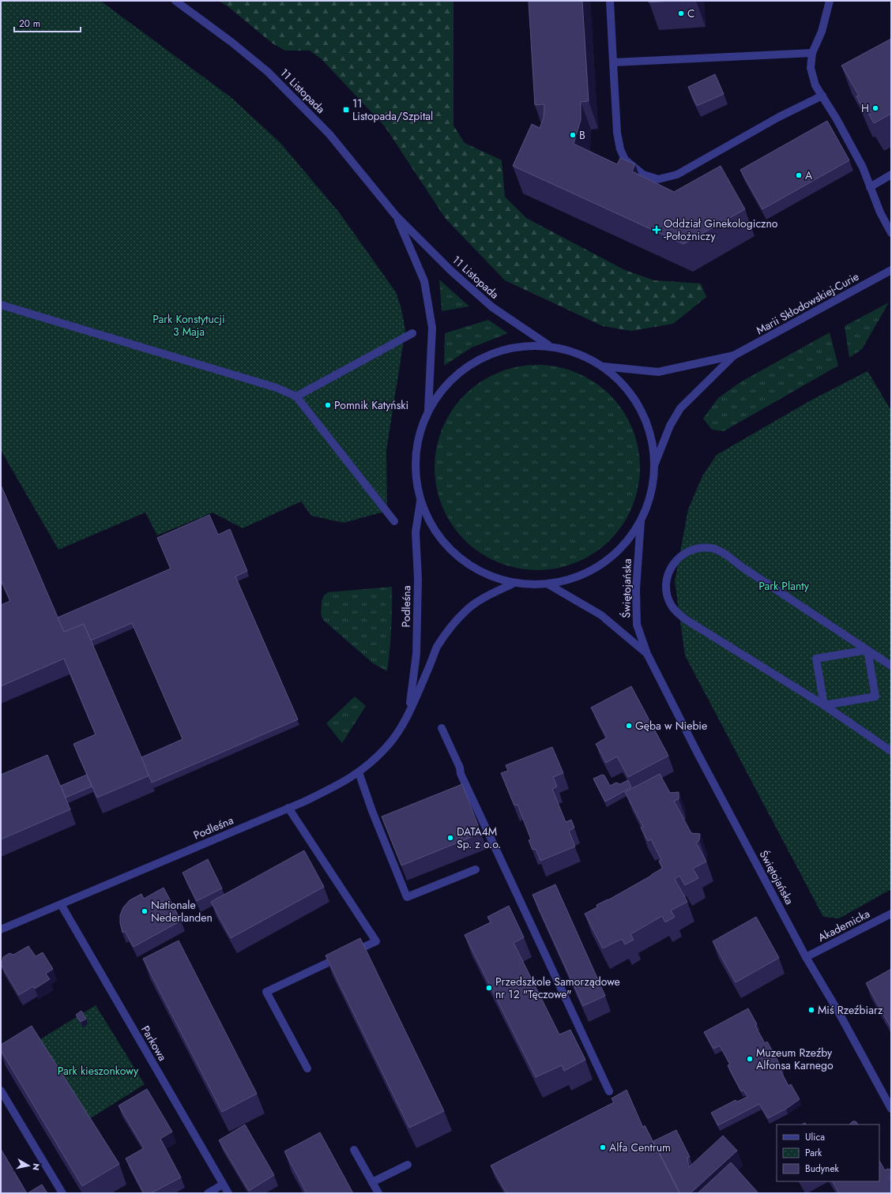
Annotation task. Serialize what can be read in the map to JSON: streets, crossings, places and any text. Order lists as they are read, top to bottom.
{
  "streets": {
    "street": [
      "11 Listopada",
      "Marii Skłodowskiej-Curie",
      "Świętojańska",
      "Podleśna",
      "Akademicka",
      "Parkowa"
    ]
  },
  "crossings": [
    ["Świętojańska", "Akademicka"],
    ["Podleśna", "Parkowa"]
  ],
  "parks": ["Park Konstytucji 3 Maja", "Park Planty", "Park kieszonkowy"],
  "places": {
    "other": [
      "C",
      "H",
      "B",
      "A",
      "Pomnik Katyński",
      "Gęba w Niebie",
      "DATA4M Sp. z o.o.",
      "Nationale Nederlanden",
      "Przedszkole Samorządowe nr 12 \"Tęczowe\"",
      "Miś Rzeźbiarz",
      "Muzeum Rzeźby Alfonsa Karnego",
      "Alfa Centrum"
    ],
    "transit": ["11 Listopada/Szpital"],
    "health": ["Oddział Ginekologiczno -Położniczy"]
  },
  "legend": ["Ulica", "Park", "Budynek"],
  "scale_bar": "20 m",
  "north": "right"
}
